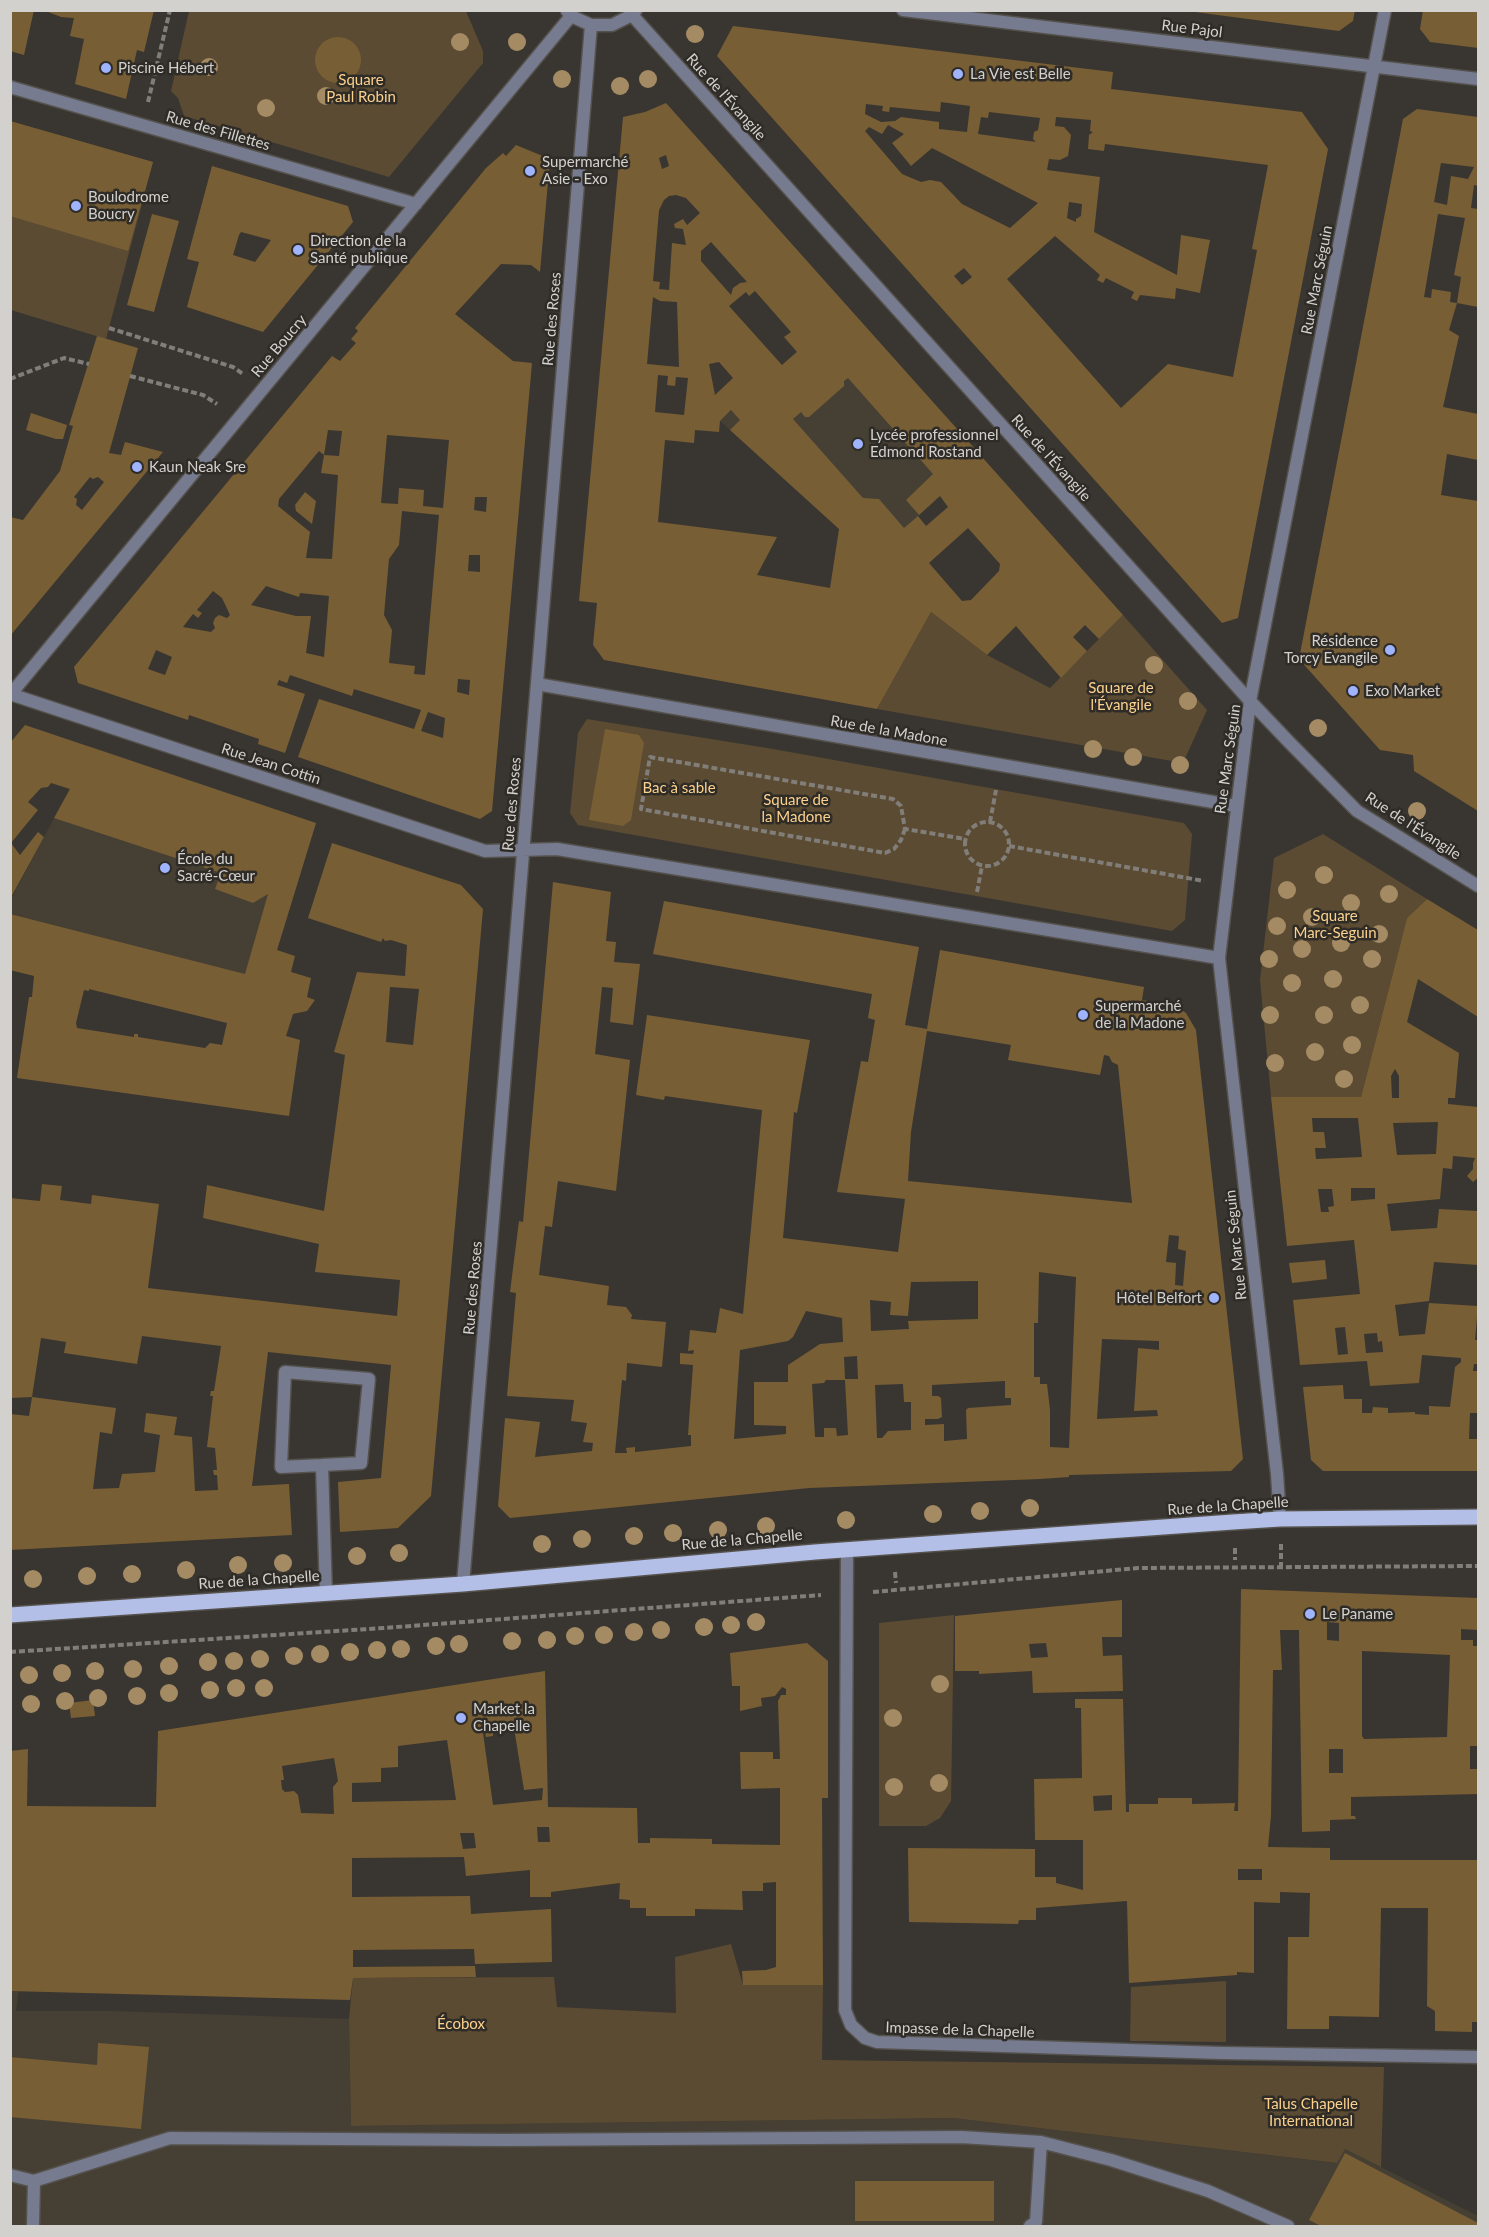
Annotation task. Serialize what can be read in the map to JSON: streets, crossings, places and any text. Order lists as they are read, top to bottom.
{
  "streets": {
    "main road": ["Rue de la Chapelle"],
    "street": [
      "Rue Pajol",
      "Rue de l'Évangile",
      "Rue des Fillettes",
      "Rue Marc Séguin",
      "Rue des Roses",
      "Rue Boucry",
      "Rue de la Madone",
      "Rue Jean Cottin",
      "Impasse de la Chapelle"
    ]
  },
  "crossings": [
    ["Rue Pajol", "Rue Marc Séguin"],
    ["Rue de l'Évangile", "Rue Marc Séguin"],
    ["Rue des Fillettes", "Rue Boucry"],
    ["Rue Marc Séguin", "Rue de la Madone"],
    ["Rue Marc Séguin", "Rue de la Chapelle"],
    ["Rue des Roses", "Rue de la Madone"],
    ["Rue des Roses", "Rue Jean Cottin"],
    ["Rue des Roses", "Rue de la Chapelle"],
    ["Rue Boucry", "Rue Jean Cottin"],
    ["Rue de la Chapelle", "Impasse de la Chapelle"]
  ],
  "parks": [
    "Square Paul Robin",
    "Square de l'Évangile",
    "Bac à sable",
    "Square de la Madone",
    "Square Marc-Seguin",
    "Écobox",
    "Talus Chapelle International"
  ],
  "places": [
    "Piscine Hébert",
    "La Vie est Belle",
    "Supermarché Asie - Exo",
    "Boulodrome Boucry",
    "Direction de la Santé publique",
    "Lycée professionnel Edmond Rostand",
    "Kaun Neak Sre",
    "Résidence Torcy Evangile",
    "Exo Market",
    "École du Sacré-Cœur",
    "Supermarché de la Madone",
    "Hôtel Belfort",
    "Le Paname",
    "Market la Chapelle"
  ]
}
